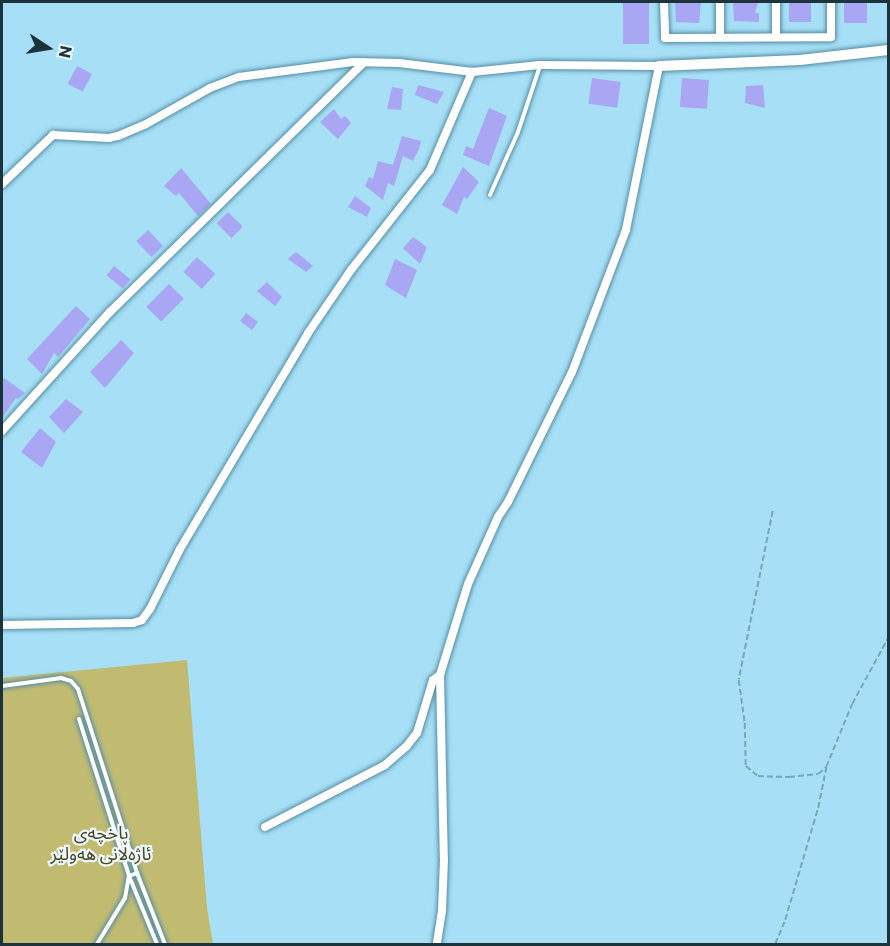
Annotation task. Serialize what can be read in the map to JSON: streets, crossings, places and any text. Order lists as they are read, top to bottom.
{
  "parks": ["باخچەی ئاژەڵانی هەولێر"],
  "north": "right"
}
